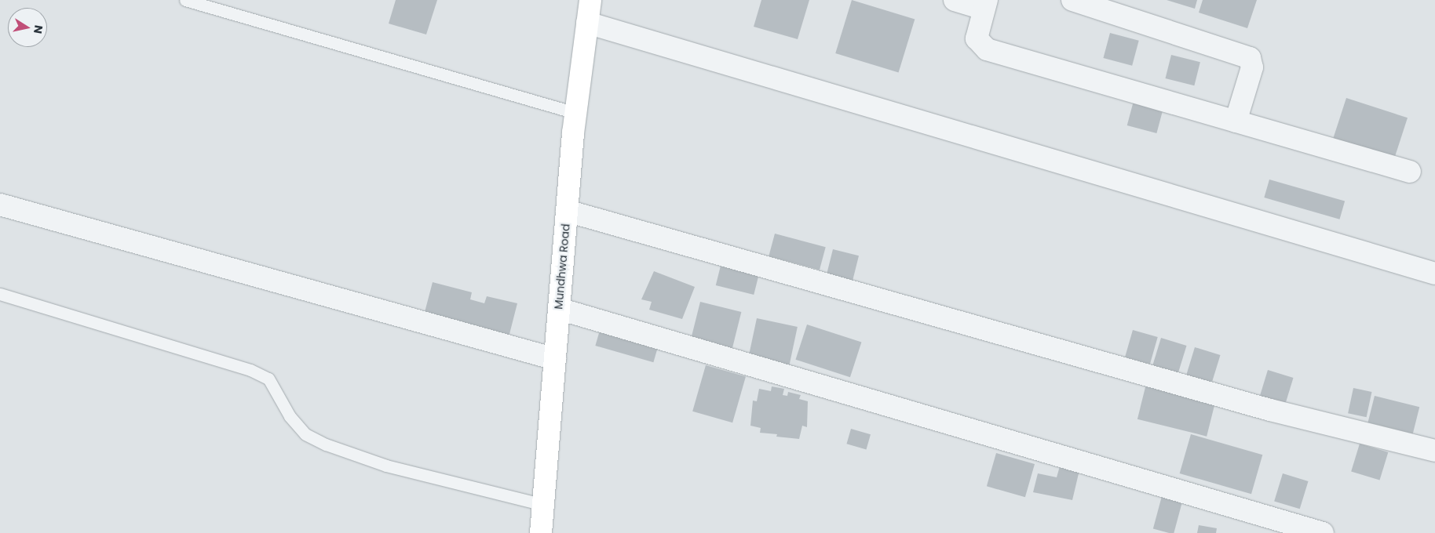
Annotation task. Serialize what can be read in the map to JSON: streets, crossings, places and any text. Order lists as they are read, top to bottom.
{
  "streets": {
    "main road": ["Mundhwa Road"]
  },
  "north": "right"
}
